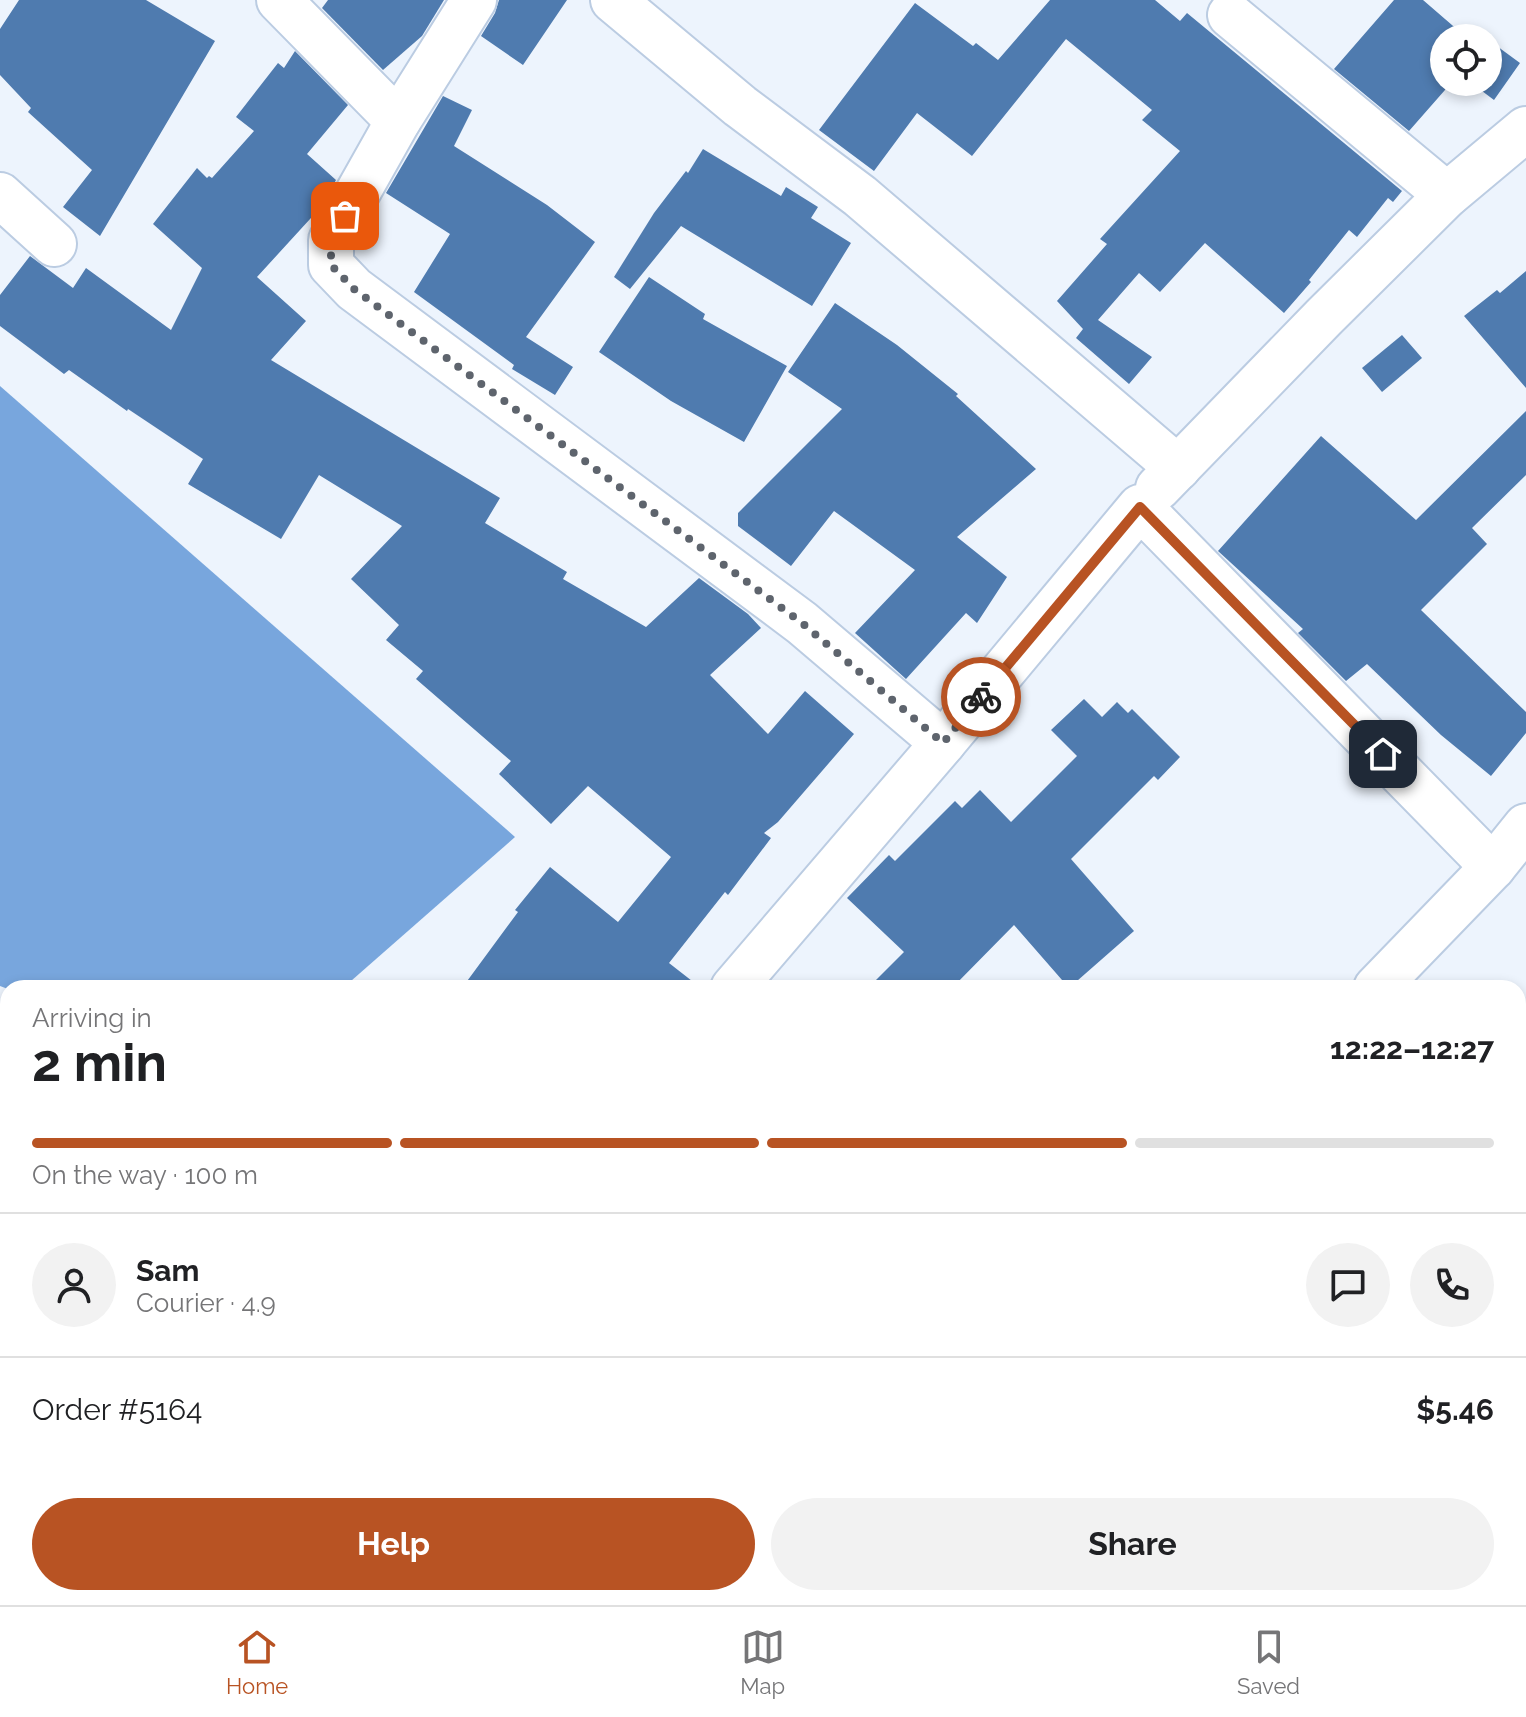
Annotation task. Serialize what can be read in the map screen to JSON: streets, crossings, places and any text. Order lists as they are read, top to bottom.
{
  "page": {
    "heading": ["2 min", "Arriving in", "12:22–12:27"],
    "panel": [
      "Sam",
      "Courier · 4.9",
      "Order #5164",
      "$5.46"
    ],
    "bar": "On the way · 100 m",
    "buttons": ["Help", "Share"],
    "tabs": ["Home", "Map", "Saved"]
  }
}
